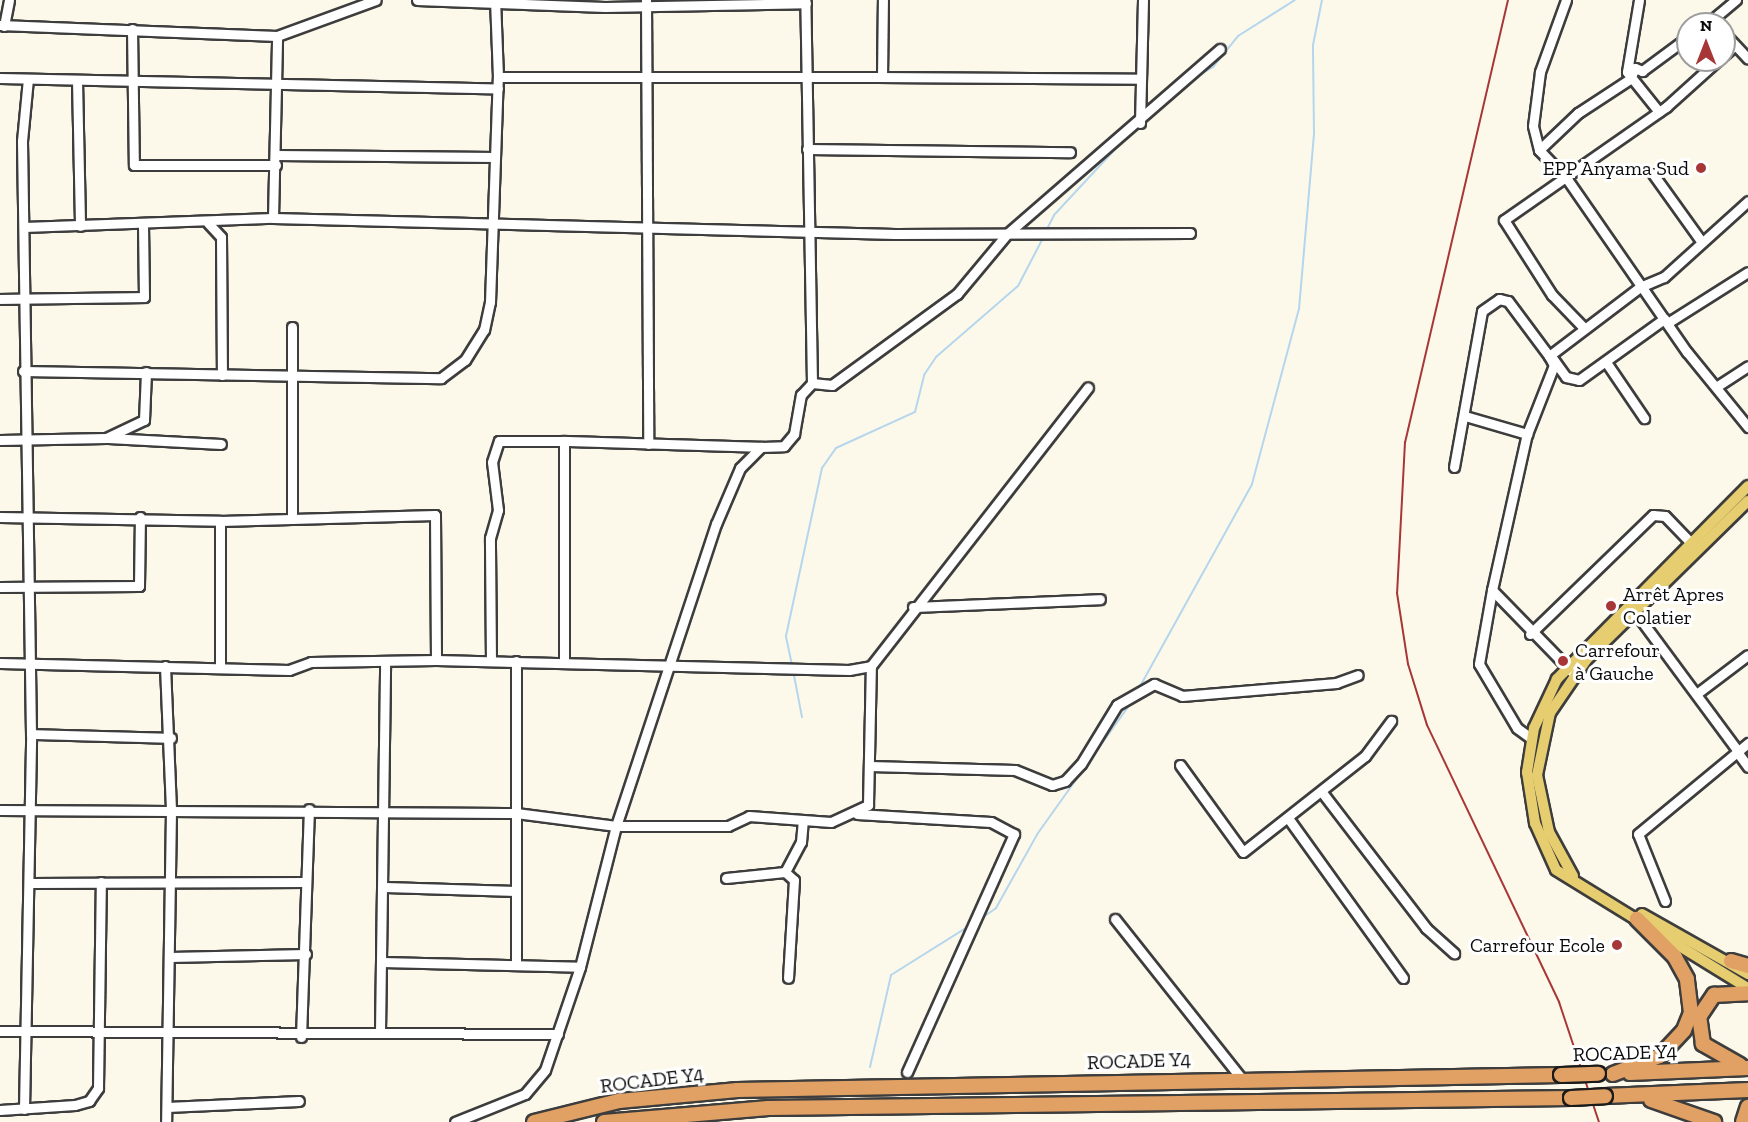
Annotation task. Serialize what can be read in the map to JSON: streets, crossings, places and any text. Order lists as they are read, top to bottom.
{
  "streets": {
    "highway": ["ROCADE Y4"]
  },
  "places": [
    "EPP Anyama Sud",
    "Arrêt Apres Colatier",
    "Carrefour à Gauche",
    "Carrefour Ecole"
  ],
  "north": "top"
}
